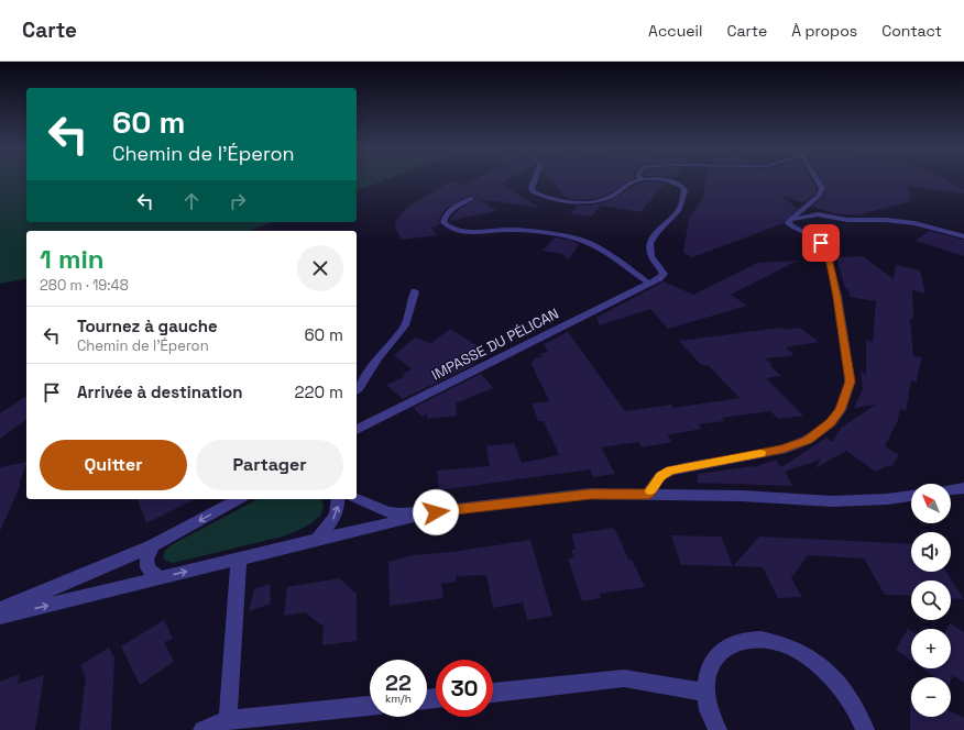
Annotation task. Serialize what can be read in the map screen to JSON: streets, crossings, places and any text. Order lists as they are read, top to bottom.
{
  "streets": {
    "street": ["IMPASSE DU PÉLICAN"]
  },
  "north": "top left",
  "page": {
    "header": "Carte",
    "nav": [
      "Accueil",
      "Carte",
      "À propos",
      "Contact"
    ],
    "turn": ["60 m", "Chemin de l'Éperon"],
    "heading": ["1 min", "280 m · 19:48"],
    "list": [
      {
        "name": "Tournez à gauche",
        "note": "Chemin de l'Éperon",
        "value": "60 m"
      },
      {
        "name": "Arrivée à destination",
        "value": "220 m"
      }
    ],
    "buttons": ["Quitter", "Partager"],
    "map_buttons": ["+", "−"],
    "speed": "22 km/h",
    "limit": "30"
  }
}
